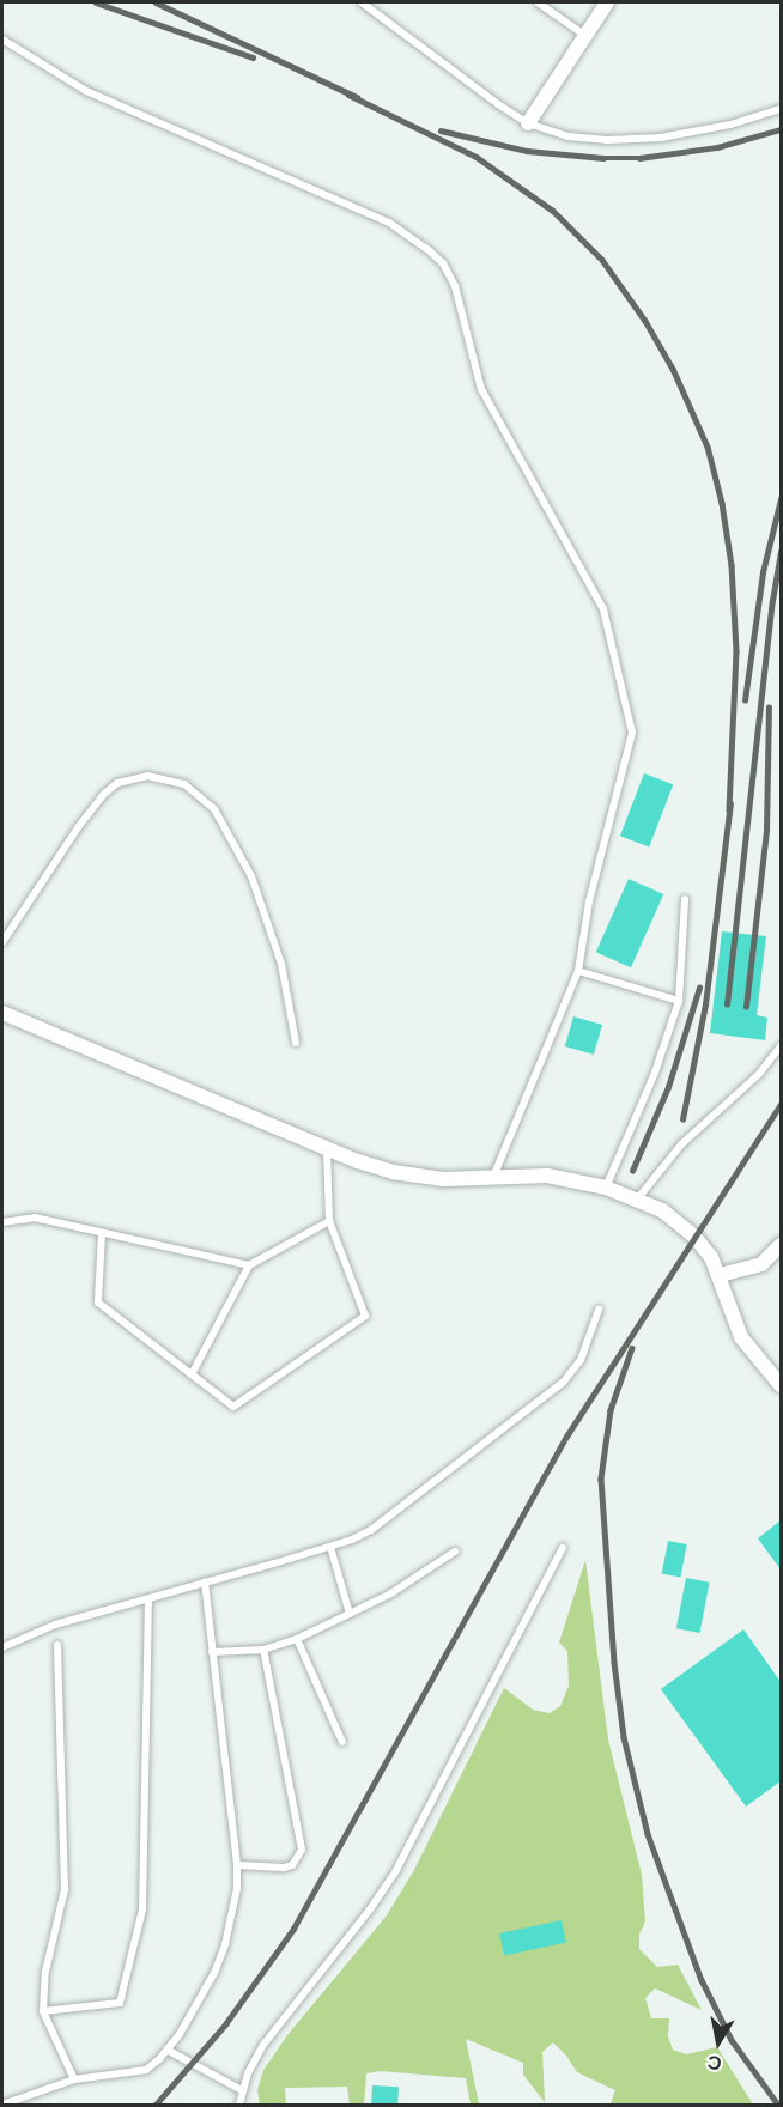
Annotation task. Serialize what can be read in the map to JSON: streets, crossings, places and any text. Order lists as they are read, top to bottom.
{
  "north": "bottom"
}
